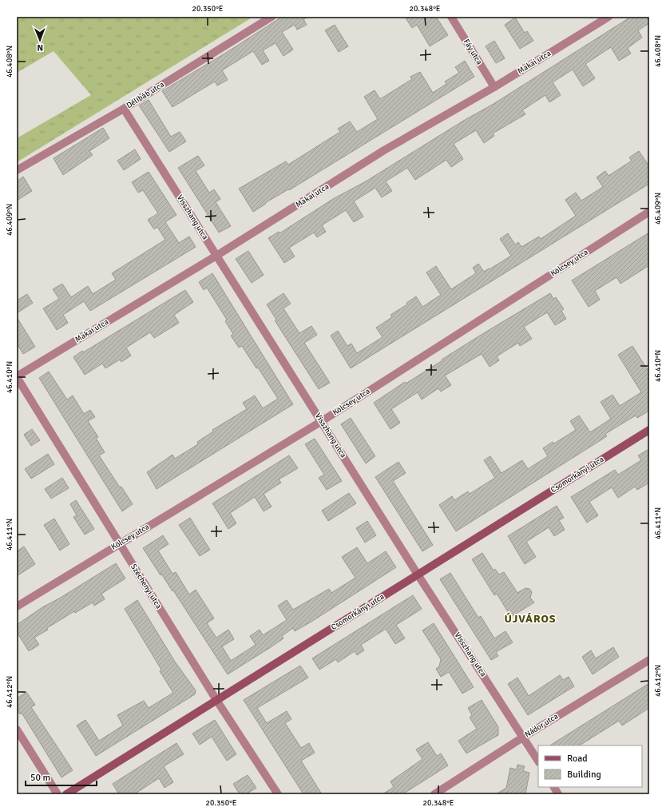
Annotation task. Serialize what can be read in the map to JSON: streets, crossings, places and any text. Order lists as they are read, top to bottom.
{
  "streets": {
    "street": [
      "Fáy utca",
      "Makai utca",
      "Délibáb utca",
      "Visszhang utca",
      "Kölcsey utca",
      "Csomorkányi utca",
      "Széchenyi utca",
      "Nádor utca"
    ]
  },
  "crossings": [
    ["Fáy utca", "Makai utca"],
    ["Makai utca", "Visszhang utca"],
    ["Makai utca", "Széchenyi utca"],
    ["Délibáb utca", "Visszhang utca"],
    ["Visszhang utca", "Kölcsey utca"],
    ["Visszhang utca", "Csomorkányi utca"],
    ["Visszhang utca", "Nádor utca"],
    ["Kölcsey utca", "Széchenyi utca"],
    ["Csomorkányi utca", "Széchenyi utca"]
  ],
  "districts": ["ÚJVÁROS"],
  "legend": ["Road", "Building"],
  "scale_bar": "50 m",
  "north": "bottom",
  "coordinates": [
    "20.350°E",
    "20.348°E",
    "46.408°N",
    "46.409°N",
    "46.410°N",
    "46.411°N",
    "46.412°N"
  ]
}
